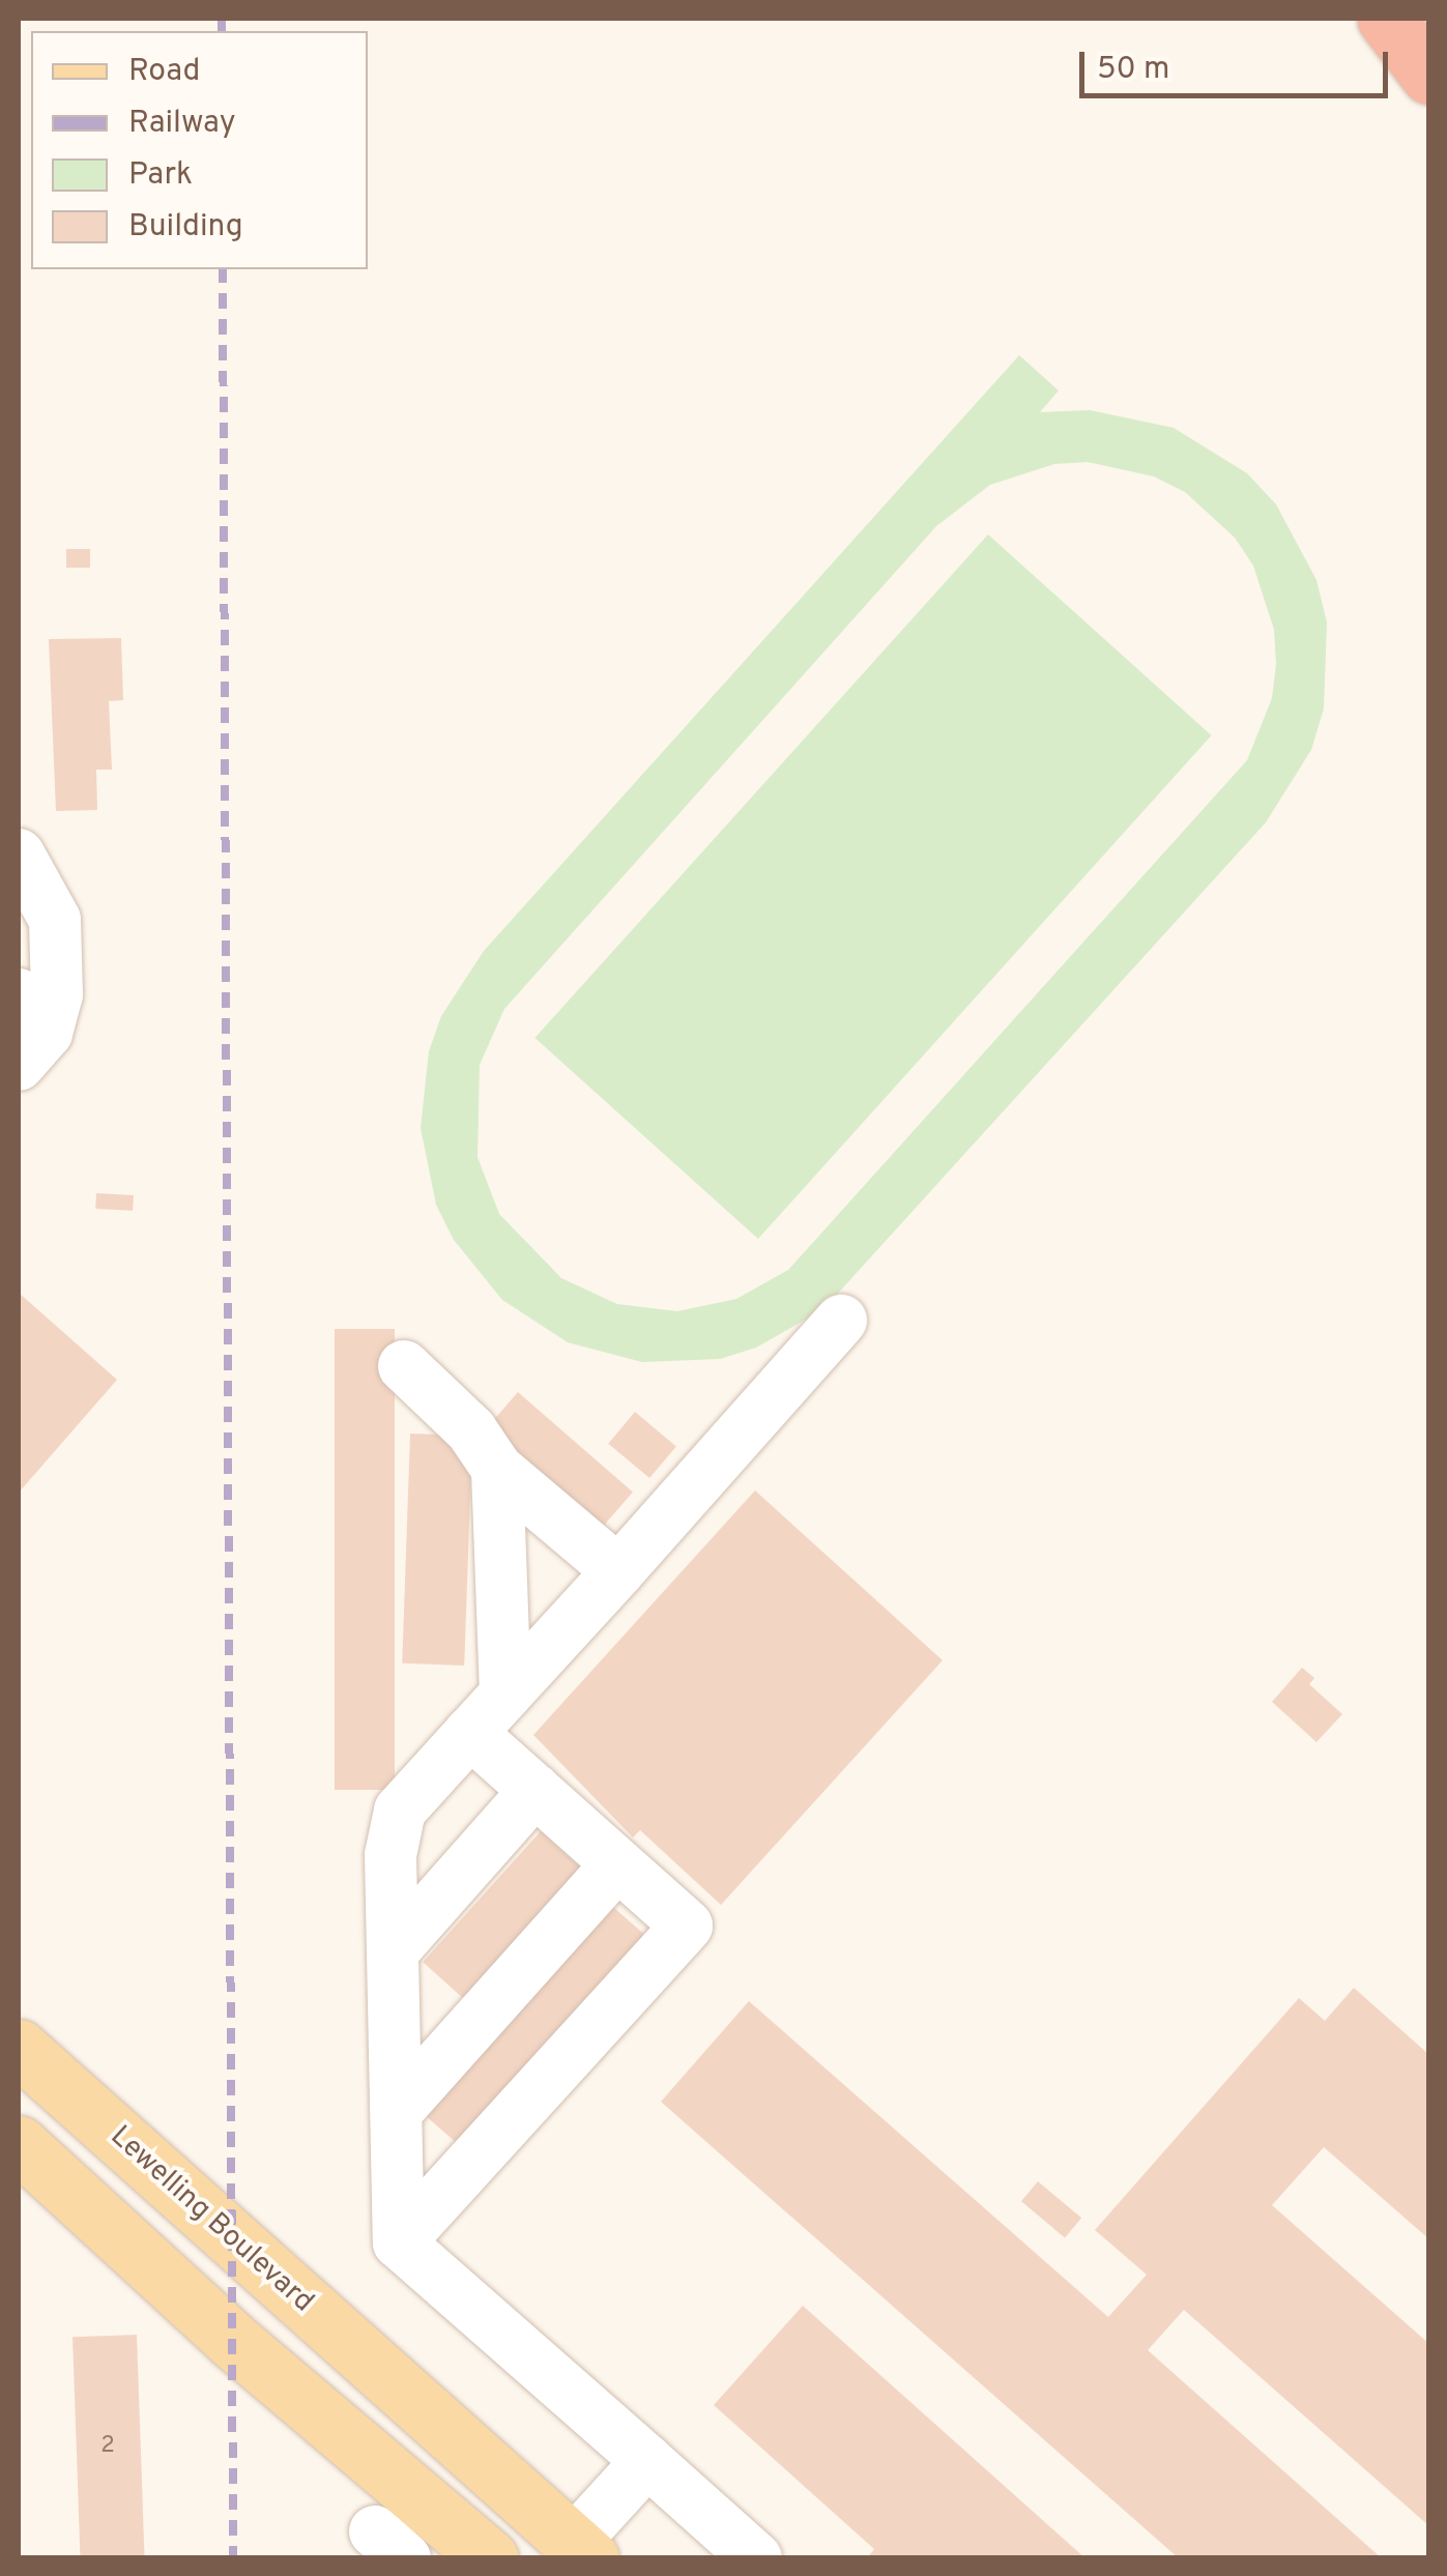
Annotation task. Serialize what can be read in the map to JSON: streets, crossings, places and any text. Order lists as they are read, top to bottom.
{
  "streets": {
    "main road": ["Lewelling Boulevard"]
  },
  "house_numbers": ["2"],
  "legend": [
    "Road",
    "Railway",
    "Park",
    "Building"
  ],
  "scale_bar": "50 m"
}
